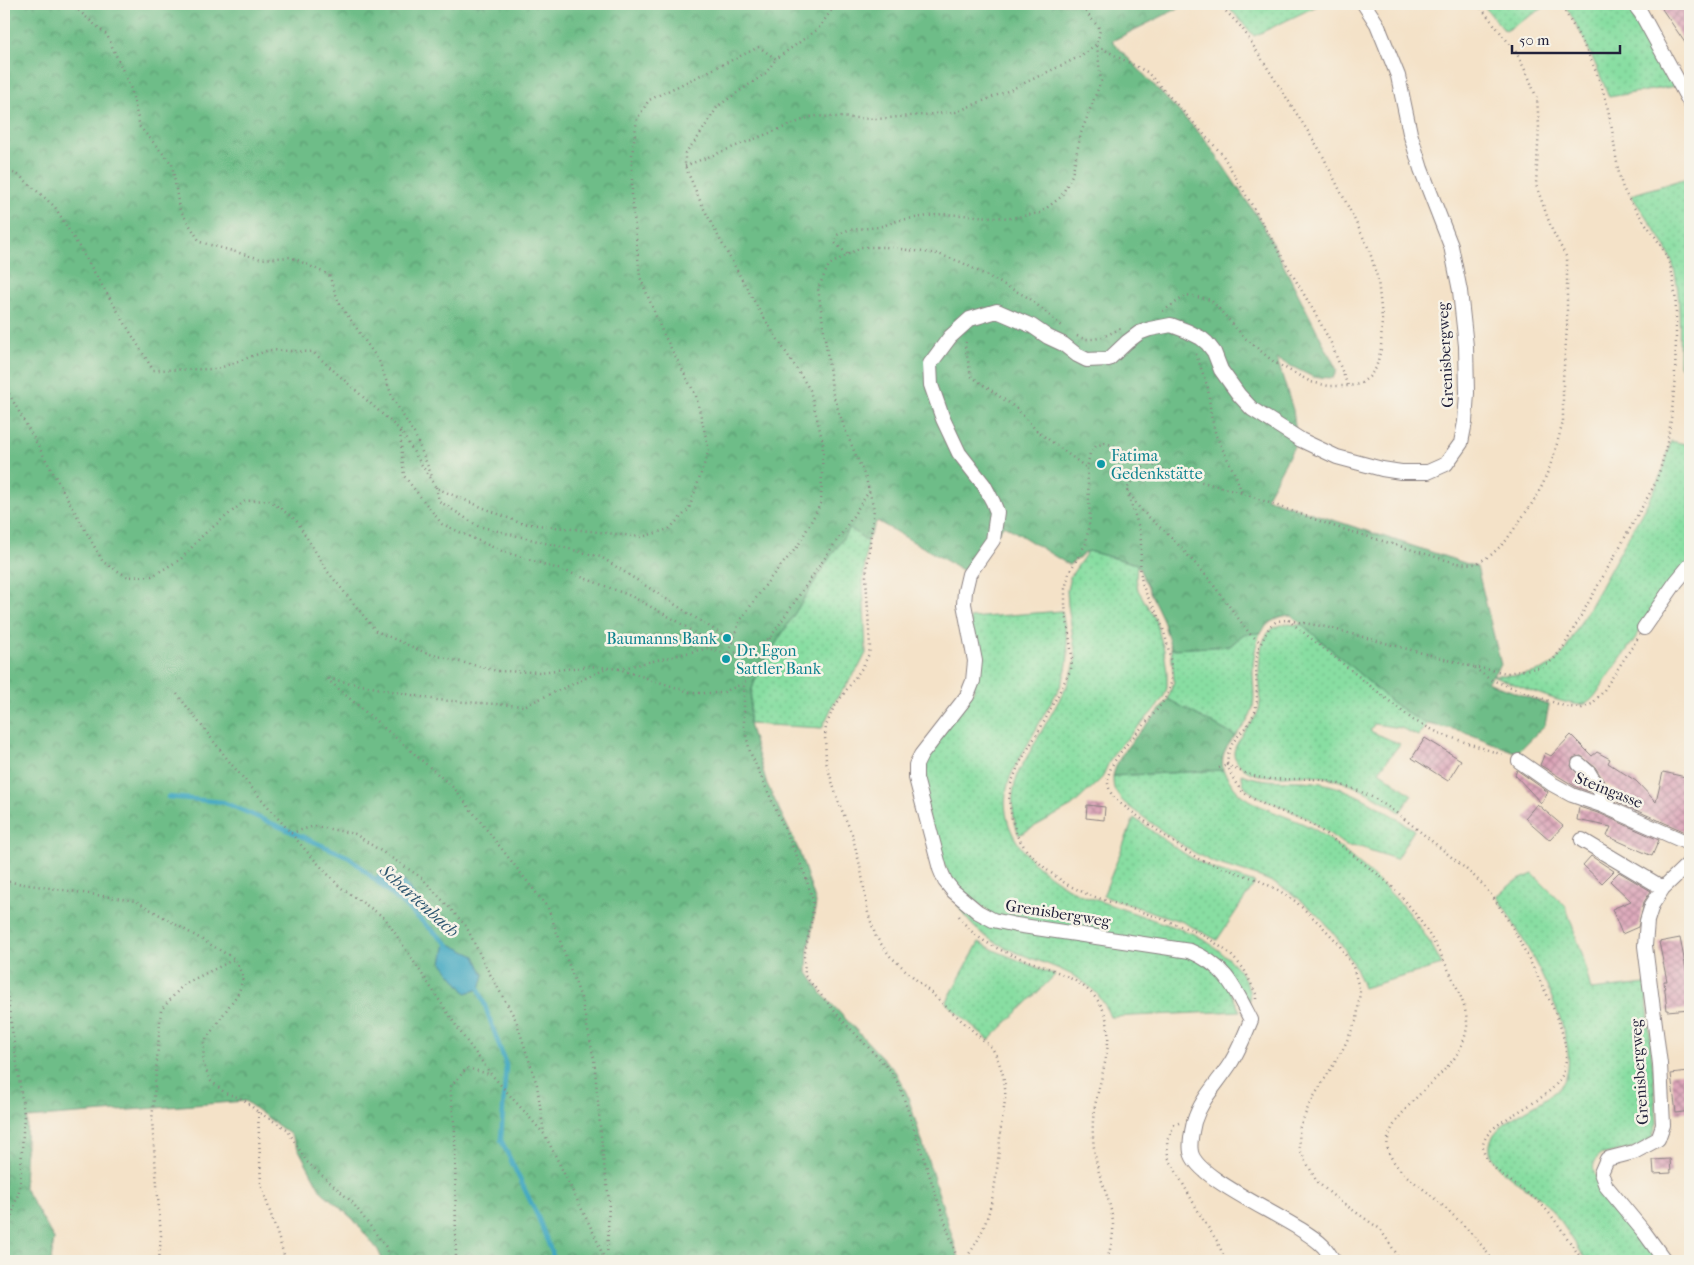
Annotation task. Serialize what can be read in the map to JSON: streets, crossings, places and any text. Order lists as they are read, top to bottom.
{
  "streets": {
    "street": ["Grenisbergweg", "Steingasse"]
  },
  "water": ["Schartenbach"],
  "places": ["Fatima Gedenkstätte", "Baumanns Bank", "Dr. Egon Sattler Bank"],
  "scale_bar": "50 m"
}
